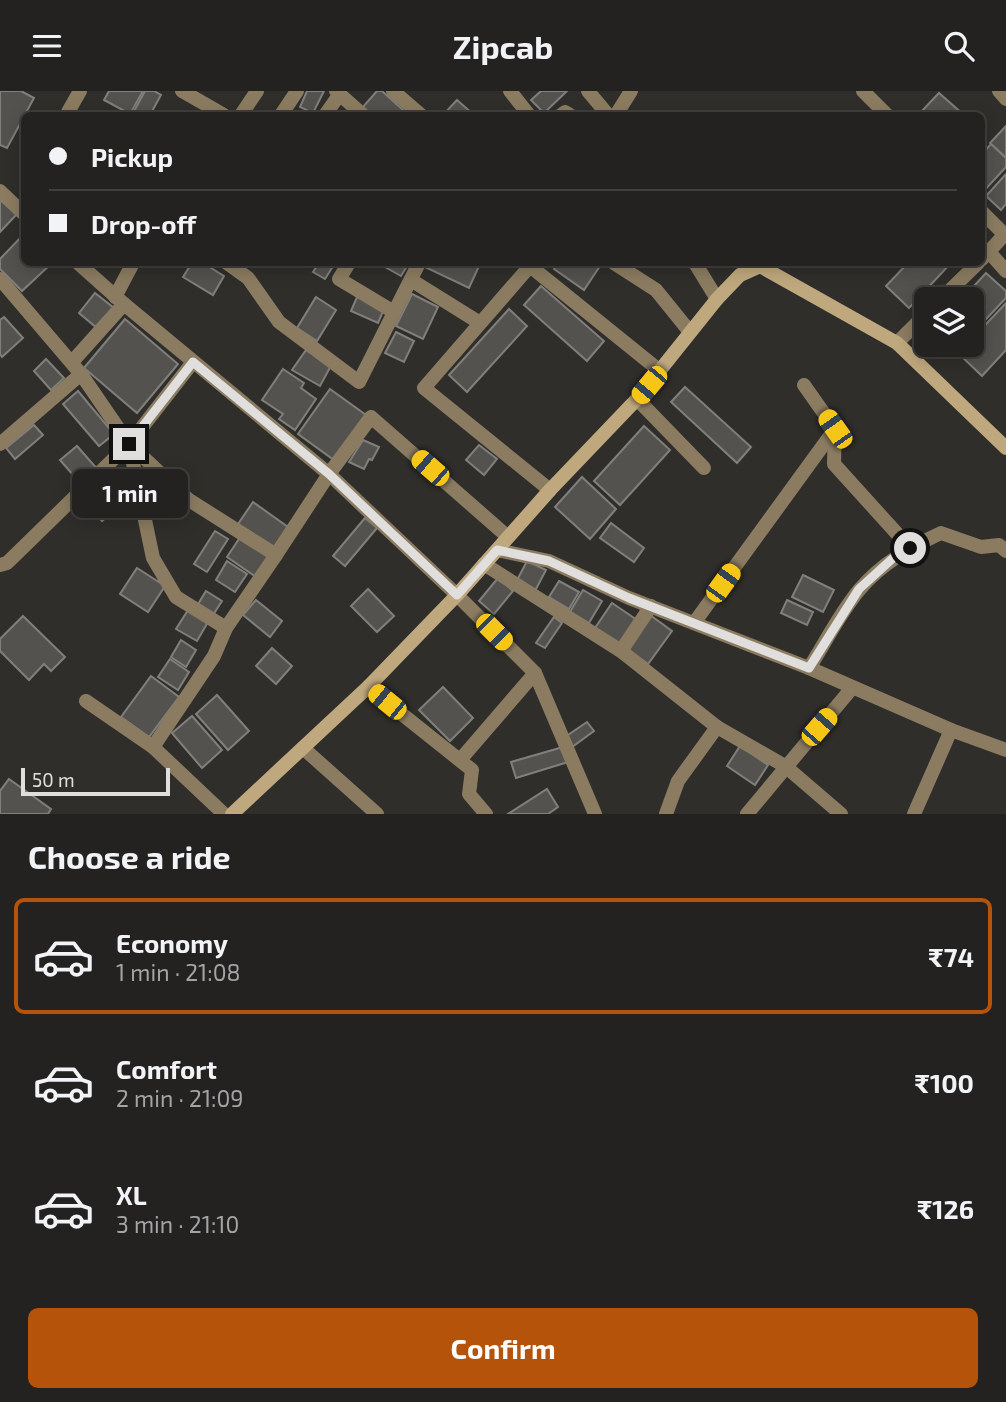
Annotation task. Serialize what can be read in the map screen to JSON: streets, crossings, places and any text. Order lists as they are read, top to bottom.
{
  "scale_bar": "50 m",
  "page": {
    "header": "Zipcab",
    "banner": ["Pickup", "Drop-off"],
    "bubble": "1 min",
    "scale": "50 m",
    "heading": "Choose a ride",
    "list": [
      {
        "name": "Economy",
        "note": "1 min · 21:08",
        "value": "₹74"
      },
      {
        "name": "Comfort",
        "note": "2 min · 21:09",
        "value": "₹100"
      },
      {
        "name": "XL",
        "note": "3 min · 21:10",
        "value": "₹126"
      }
    ],
    "buttons": "Confirm"
  }
}
